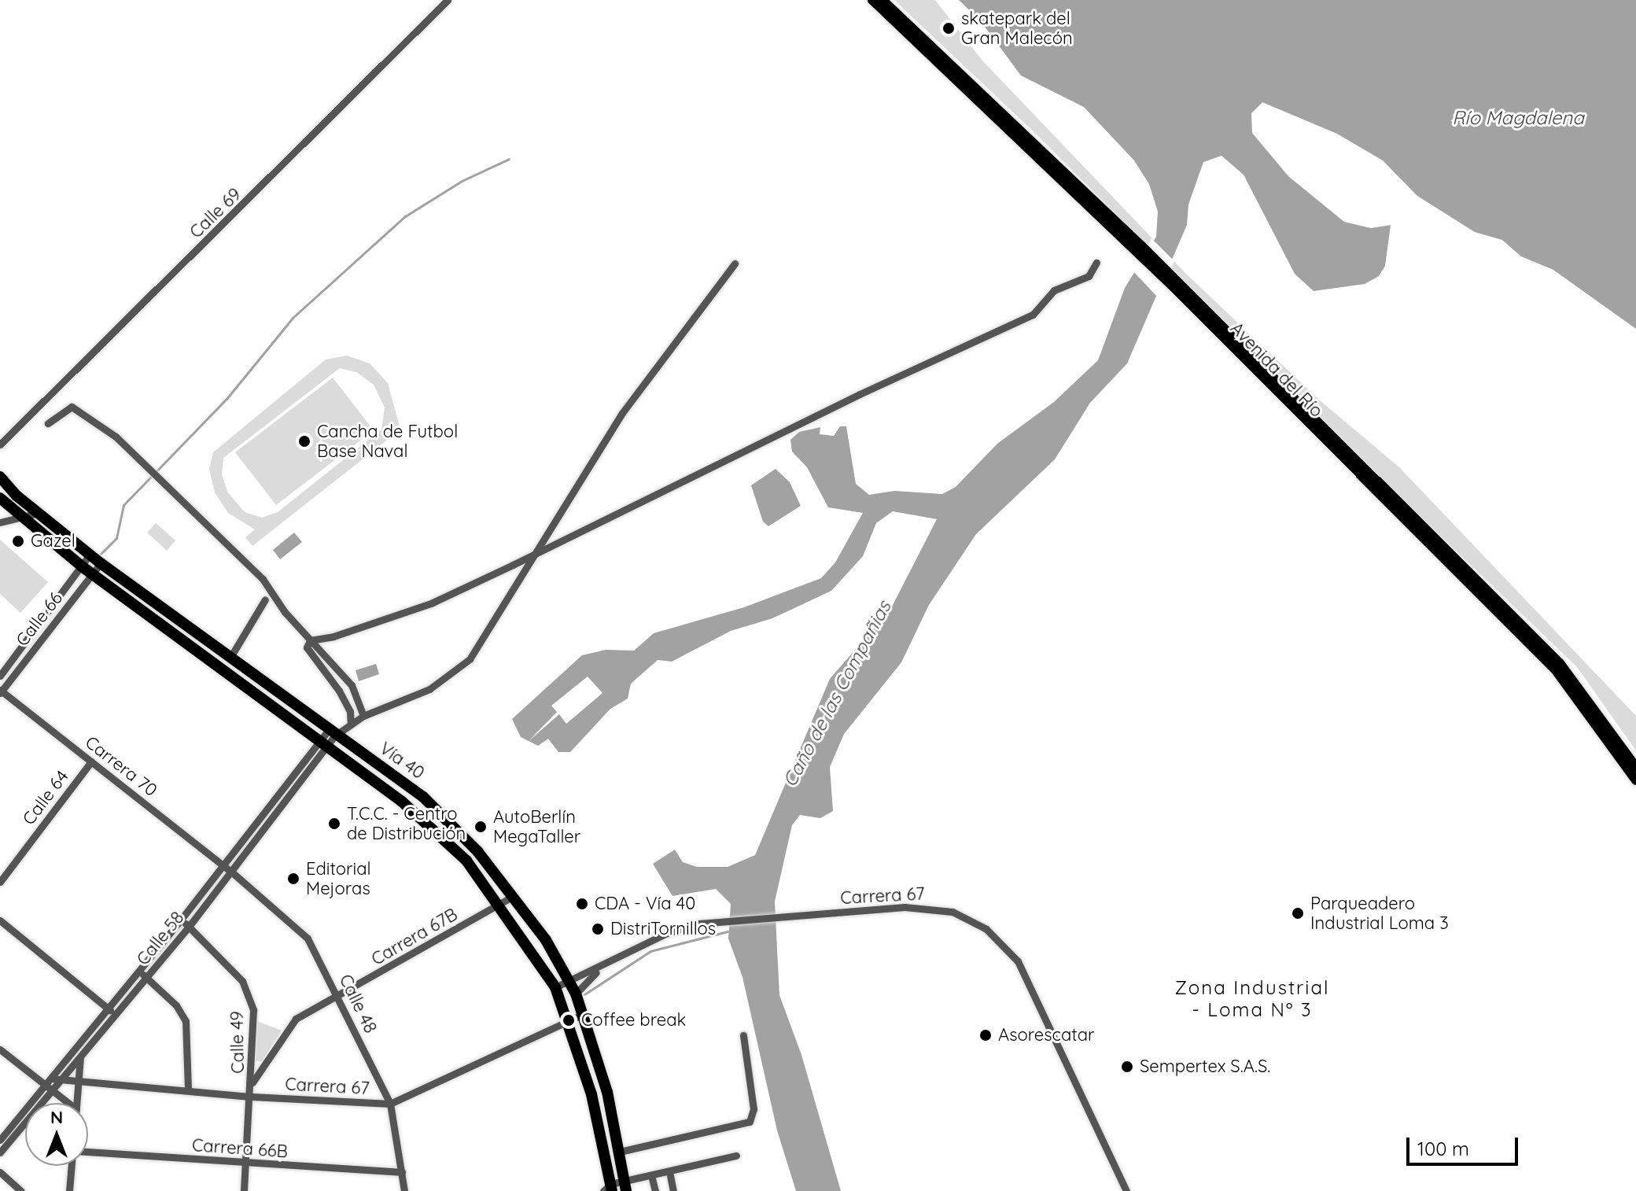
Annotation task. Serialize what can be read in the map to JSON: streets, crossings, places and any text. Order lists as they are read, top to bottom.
{
  "streets": {
    "highway": ["Vía 40"],
    "main road": ["Avenida del Río"],
    "street": [
      "Calle 69",
      "Calle 66",
      "Carrera 70",
      "Calle 64",
      "Carrera 67",
      "Carrera 67B",
      "Calle 58",
      "Calle 48",
      "Calle 49",
      "Carrera 66B"
    ]
  },
  "crossings": [
    ["Calle 66", "Vía 40"],
    ["Calle 66", "Carrera 70"],
    ["Vía 40", "Carrera 67"],
    ["Vía 40", "Carrera 67B"],
    ["Vía 40", "Calle 58"],
    ["Carrera 70", "Calle 64"],
    ["Carrera 70", "Calle 58"],
    ["Carrera 70", "Calle 48"],
    ["Carrera 67", "Calle 58"],
    ["Carrera 67", "Calle 48"],
    ["Carrera 67", "Calle 49"],
    ["Carrera 67B", "Calle 48"],
    ["Carrera 67B", "Calle 49"],
    ["Calle 58", "Calle 48"],
    ["Calle 58", "Calle 49"],
    ["Calle 48", "Carrera 66B"],
    ["Calle 49", "Carrera 66B"]
  ],
  "districts": ["Zona Industrial - Loma Nº 3"],
  "water": ["Río Magdalena", "Caño de las Compañias"],
  "places": [
    "skatepark del Gran Malecón",
    "Cancha de Futbol Base Naval",
    "Gazel",
    "T.C.C. - Centro de Distribución",
    "AutoBerlín MegaTaller",
    "Editorial Mejoras",
    "CDA - Vía 40",
    "Parqueadero Industrial Loma 3",
    "DistriTornillos",
    "Coffee break",
    "Asorescatar",
    "Sempertex S.A.S."
  ],
  "scale_bar": "100 m",
  "north": "top"
}
